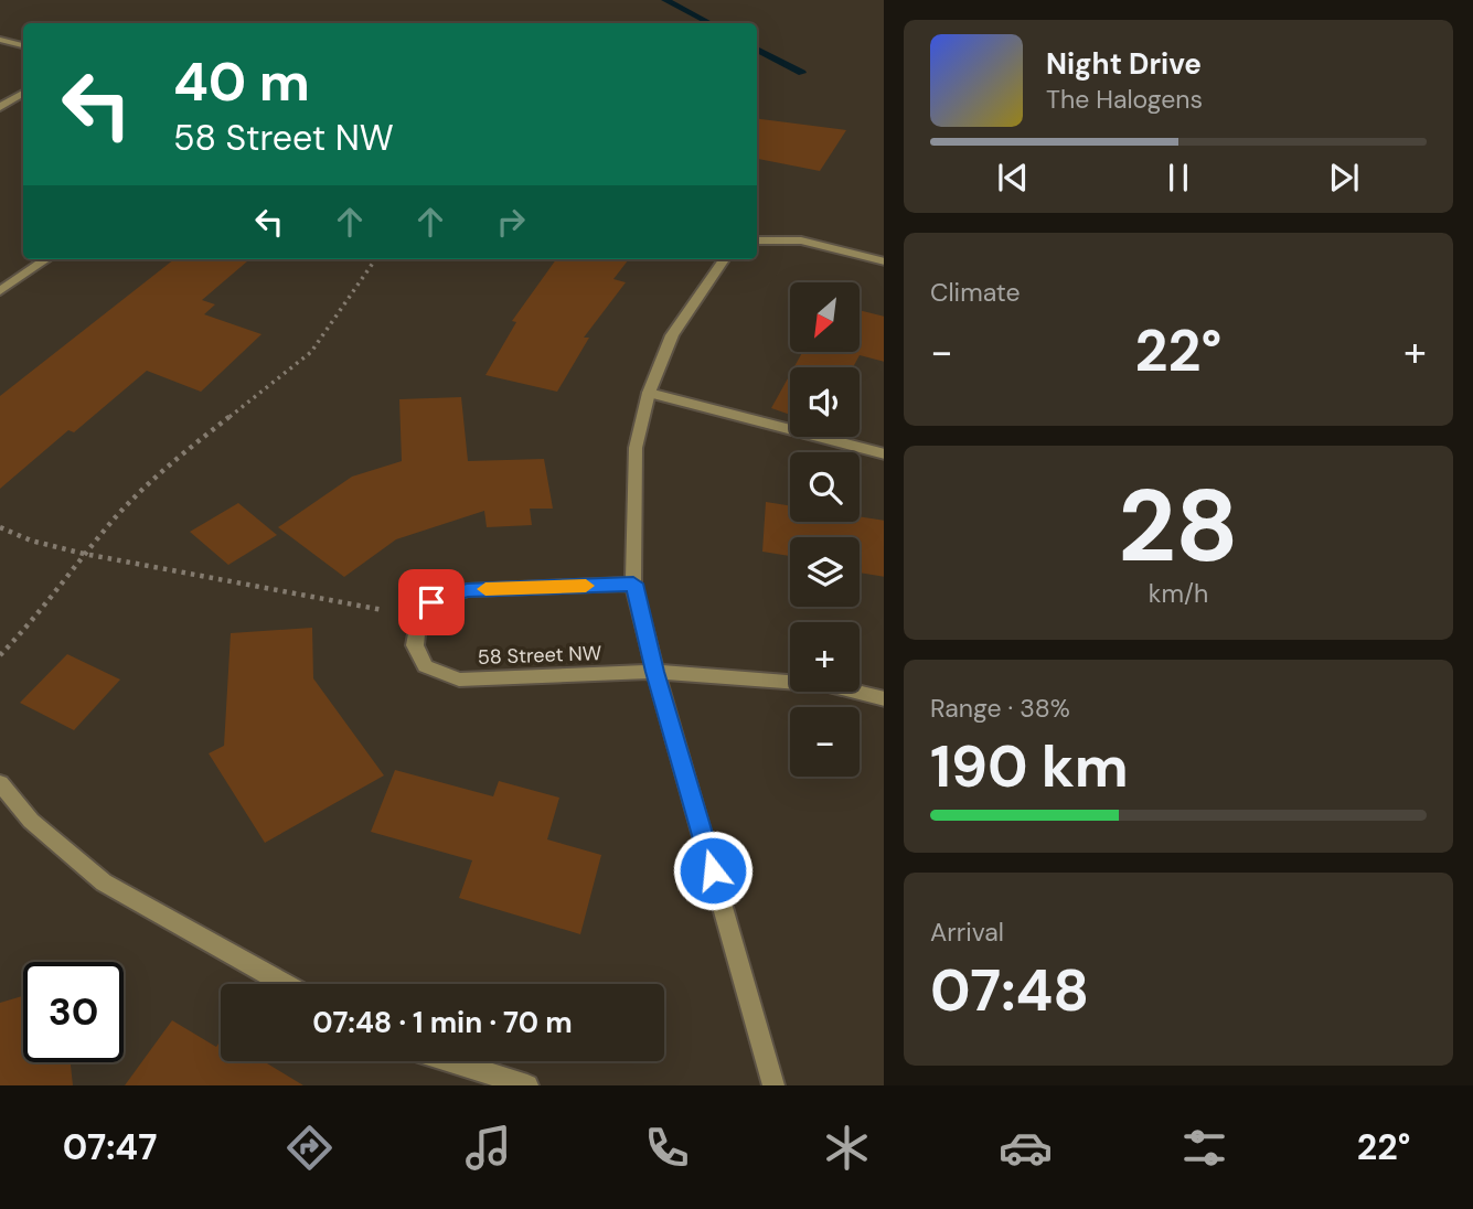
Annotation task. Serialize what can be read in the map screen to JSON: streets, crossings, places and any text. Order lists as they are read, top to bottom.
{
  "streets": {
    "street": ["58 Street NW"]
  },
  "north": "bottom left",
  "page": {
    "turn": ["40 m", "58 Street NW"],
    "song": ["Night Drive", "The Halogens"],
    "tile": [
      "Climate",
      ["28", "km/h"],
      ["Range · 38%", "190 km"],
      ["Arrival", "07:48"]
    ],
    "map_buttons": ["+", "−"],
    "heat": ["−", "22°", "+"],
    "limit": "30",
    "trip": "07:48 · 1 min · 70 m",
    "tabs": ["07:47", "22°"]
  }
}
